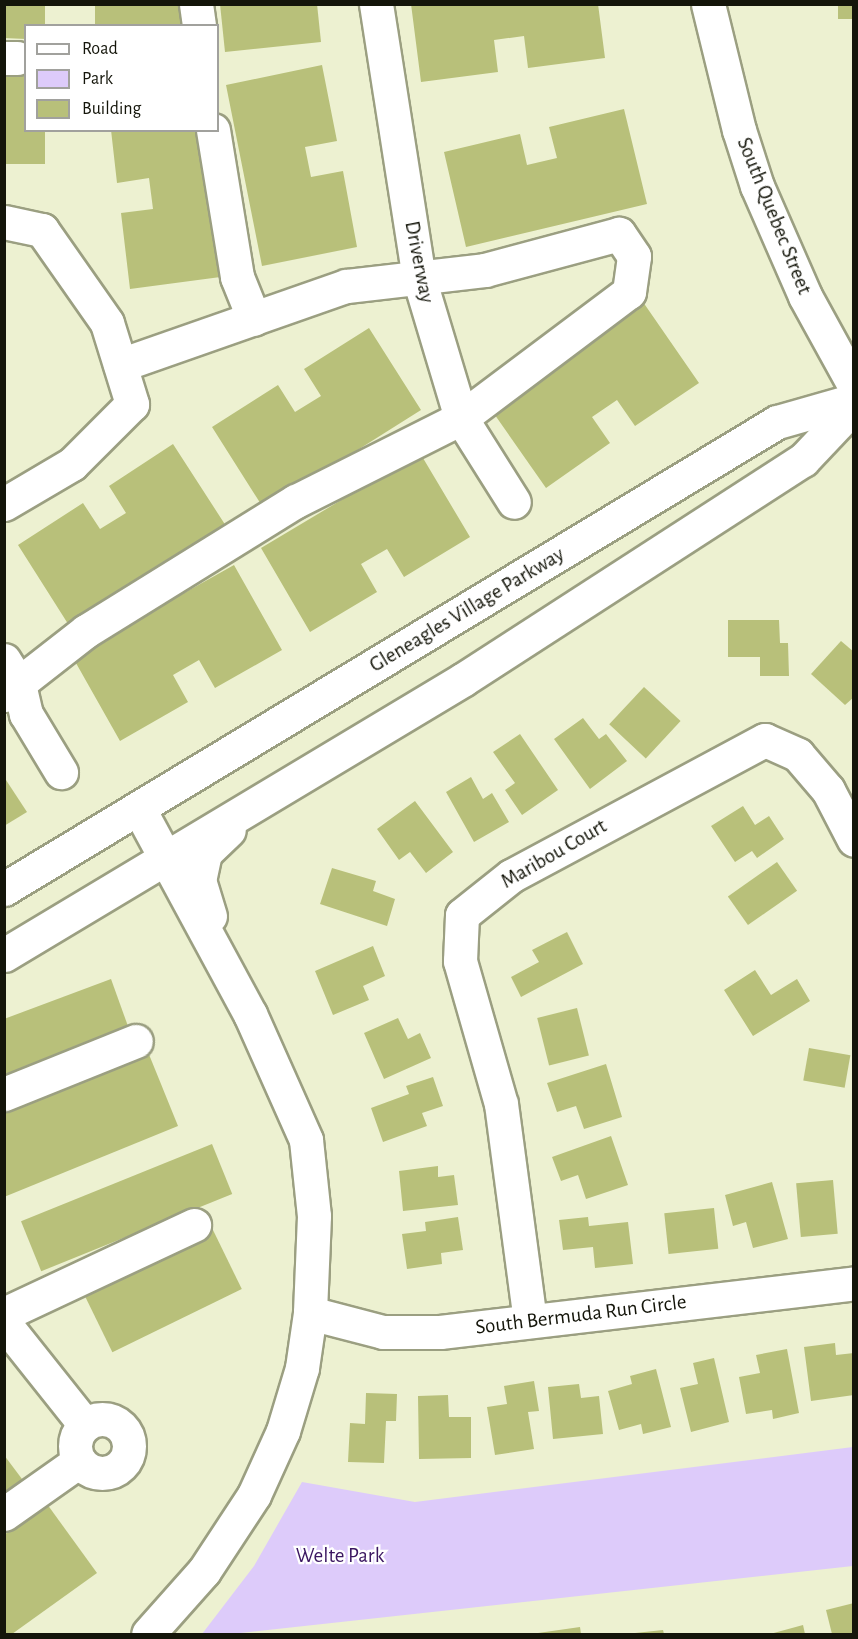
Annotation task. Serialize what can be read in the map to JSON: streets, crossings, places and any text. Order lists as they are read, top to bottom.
{
  "streets": {
    "street": [
      "South Quebec Street",
      "Driverway",
      "Gleneagles Village Parkway",
      "Maribou Court",
      "South Bermuda Run Circle"
    ]
  },
  "crossings": [
    ["Maribou Court", "South Bermuda Run Circle"]
  ],
  "parks": ["Welte Park"],
  "legend": ["Road", "Park", "Building"]
}
